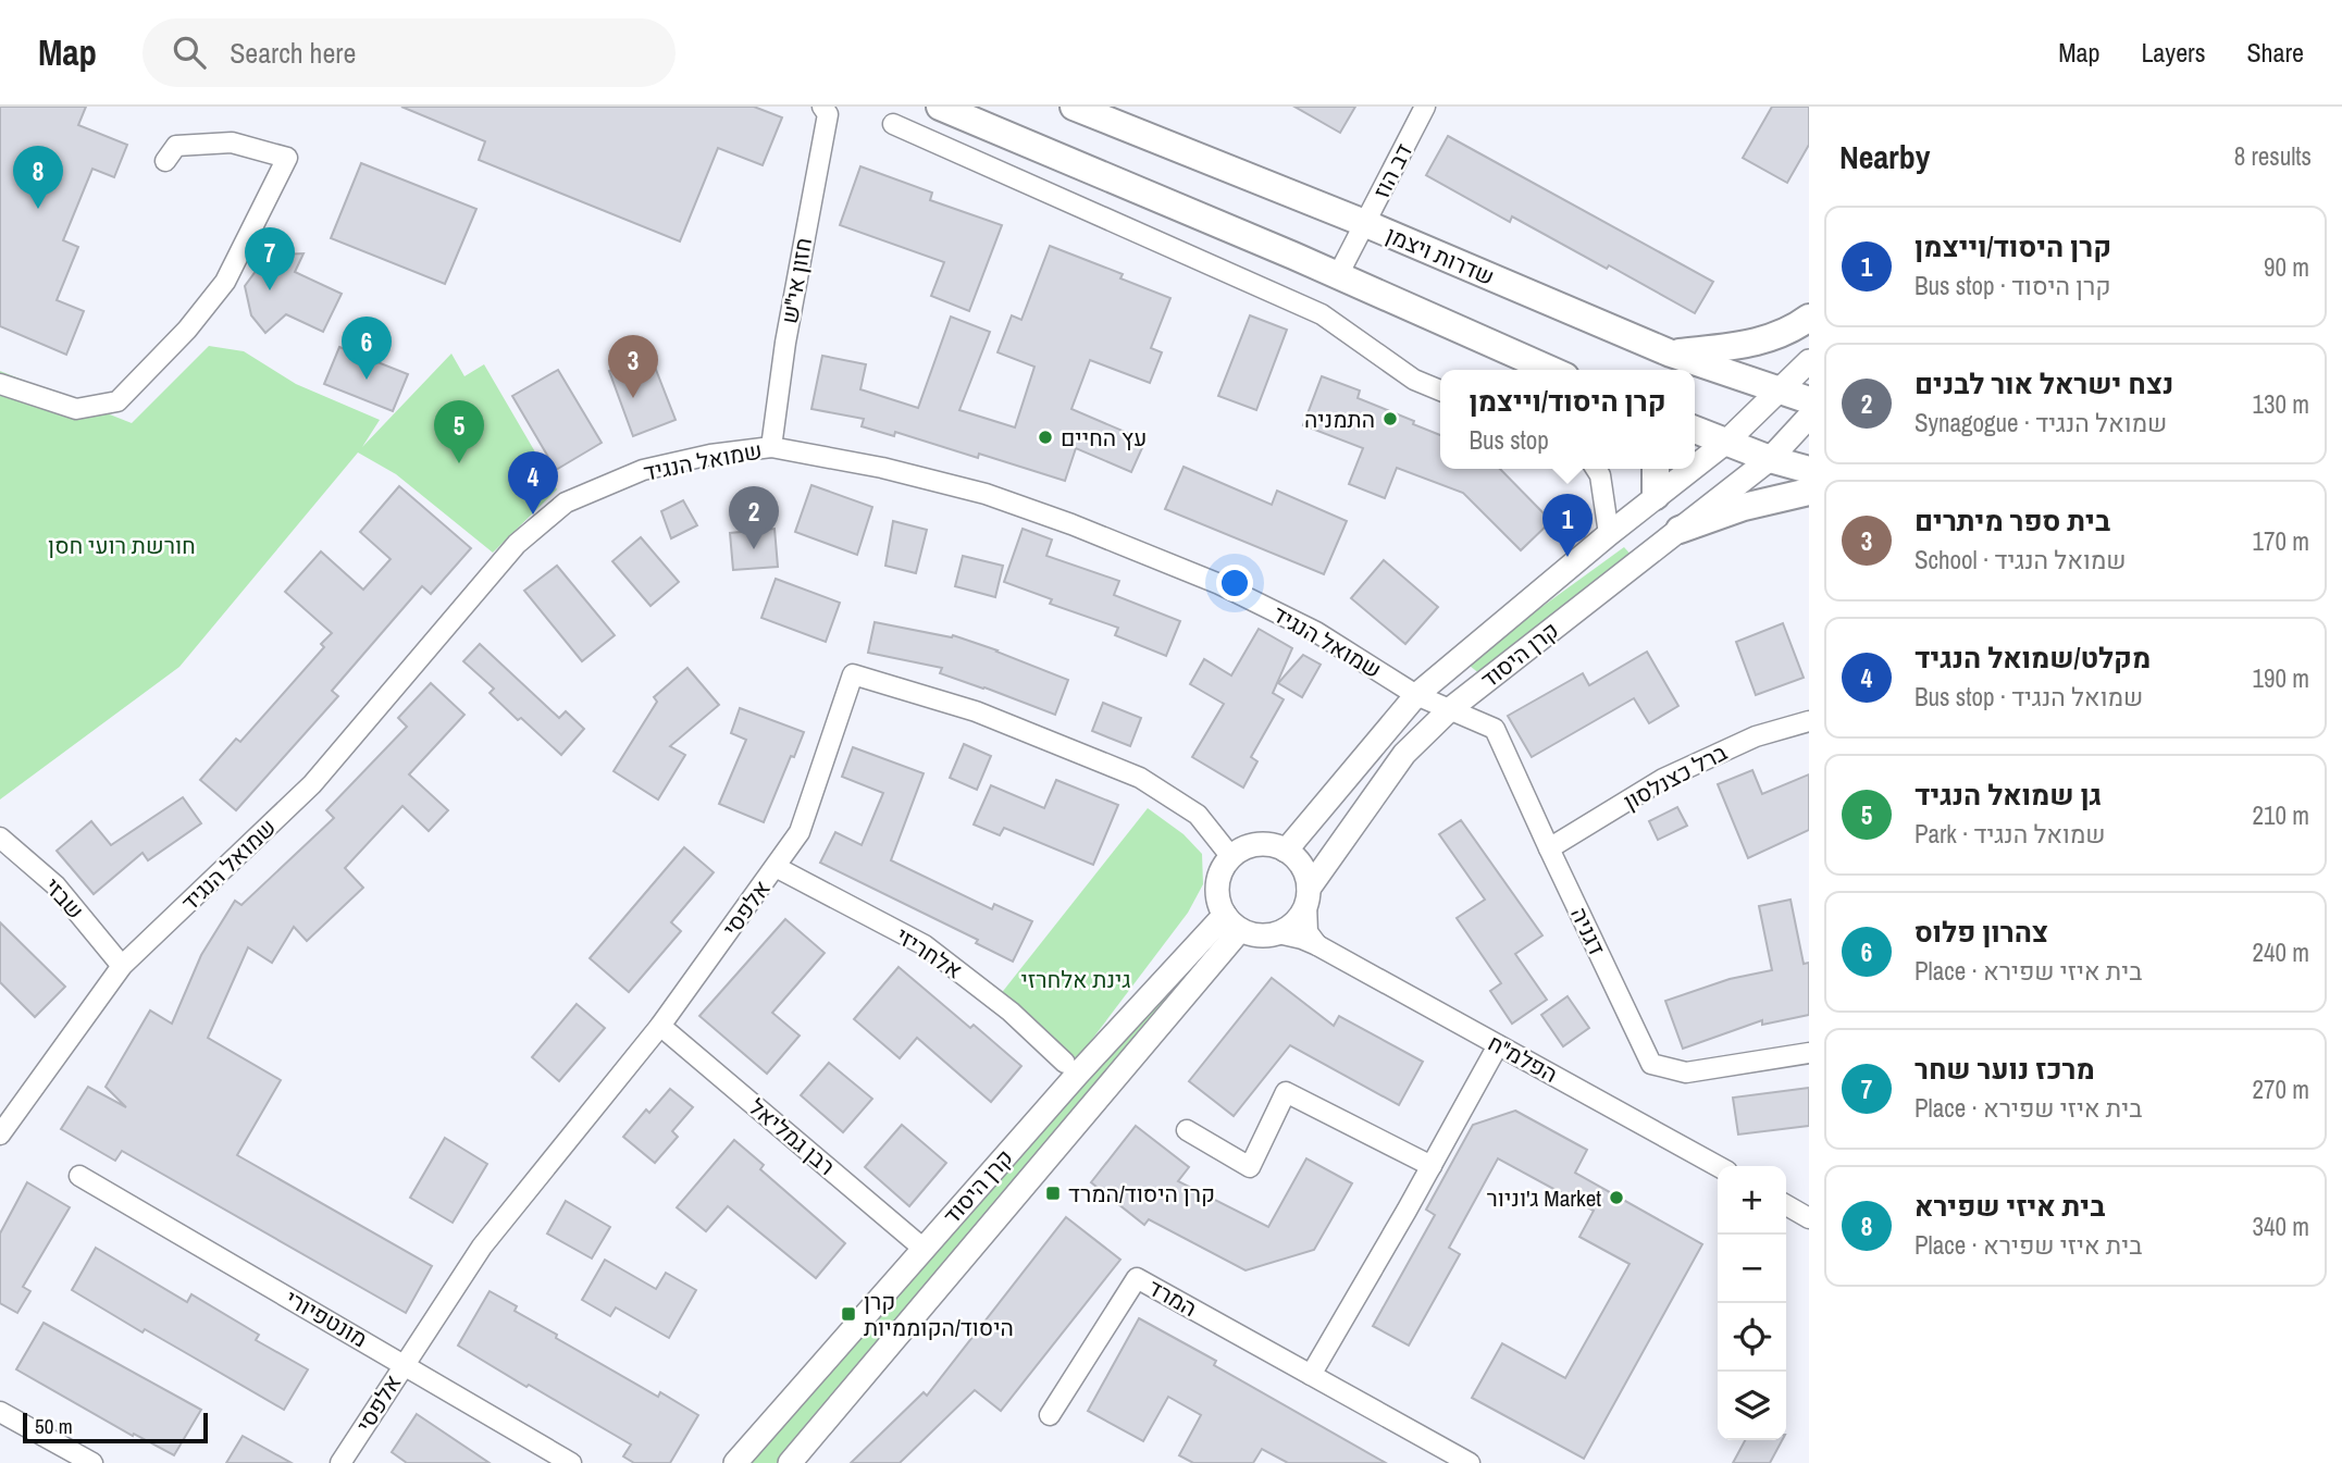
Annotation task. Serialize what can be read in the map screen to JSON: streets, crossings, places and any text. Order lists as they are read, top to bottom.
{
  "streets": {
    "main road": ["שדרות ויצמן"],
    "street": [
      "דב הוז",
      "חזון אי\"ש",
      "שמואל הנגיד",
      "קרן היסוד",
      "ברל כצנלסון",
      "שבזי",
      "אלפסי",
      "דגניה",
      "אלחריזי",
      "הפלמ\"ח",
      "רבן גמליאל",
      "המרד",
      "מונטפיורי"
    ]
  },
  "crossings": [
    ["דב הוז", "שדרות ויצמן"],
    ["שדרות ויצמן", "קרן היסוד"],
    ["חזון אי\"ש", "שמואל הנגיד"],
    ["שמואל הנגיד", "קרן היסוד"],
    ["שמואל הנגיד", "שבזי"],
    ["שמואל הנגיד", "דגניה"],
    ["קרן היסוד", "אלפסי"],
    ["קרן היסוד", "דגניה"],
    ["קרן היסוד", "הפלמ\"ח"],
    ["קרן היסוד", "רבן גמליאל"],
    ["ברל כצנלסון", "דגניה"],
    ["אלפסי", "אלחריזי"],
    ["אלפסי", "הפלמ\"ח"],
    ["אלפסי", "רבן גמליאל"],
    ["אלפסי", "מונטפיורי"]
  ],
  "parks": ["חורשת רועי חסן", "גינת אלחרזי"],
  "places": {
    "other": ["התמניה", "עץ החיים", "ג'וניור Market"],
    "transit": ["קרן היסוד/המרד", "קרן היסוד/הקוממיות"]
  },
  "scale_bar": "50 m",
  "page": {
    "header": "Map",
    "search": "Search here",
    "nav": ["Map", "Layers", "Share"],
    "heading": ["Nearby", "8 results"],
    "pins": [
      "8",
      "7",
      "6",
      "3",
      "5",
      "4",
      "2",
      "1"
    ],
    "list": [
      {
        "mark": "1",
        "name": "קרן היסוד/וייצמן",
        "note": "Bus stop · קרן היסוד",
        "value": "90 m"
      },
      {
        "mark": "2",
        "name": "נצח ישראל אור לבנים",
        "note": "Synagogue · שמואל הנגיד",
        "value": "130 m"
      },
      {
        "mark": "3",
        "name": "בית ספר מיתרים",
        "note": "School · שמואל הנגיד",
        "value": "170 m"
      },
      {
        "mark": "4",
        "name": "מקלט/שמואל הנגיד",
        "note": "Bus stop · שמואל הנגיד",
        "value": "190 m"
      },
      {
        "mark": "5",
        "name": "גן שמואל הנגיד",
        "note": "Park · שמואל הנגיד",
        "value": "210 m"
      },
      {
        "mark": "6",
        "name": "צהרון פלוס",
        "note": "Place · בית איזי שפירא",
        "value": "240 m"
      },
      {
        "mark": "7",
        "name": "מרכז נוער שחר",
        "note": "Place · בית איזי שפירא",
        "value": "270 m"
      },
      {
        "mark": "8",
        "name": "בית איזי שפירא",
        "note": "Place · בית איזי שפירא",
        "value": "340 m"
      }
    ],
    "popup": ["קרן היסוד/וייצמן", "Bus stop"],
    "map_buttons": ["+", "−"],
    "scale": "50 m"
  }
}
